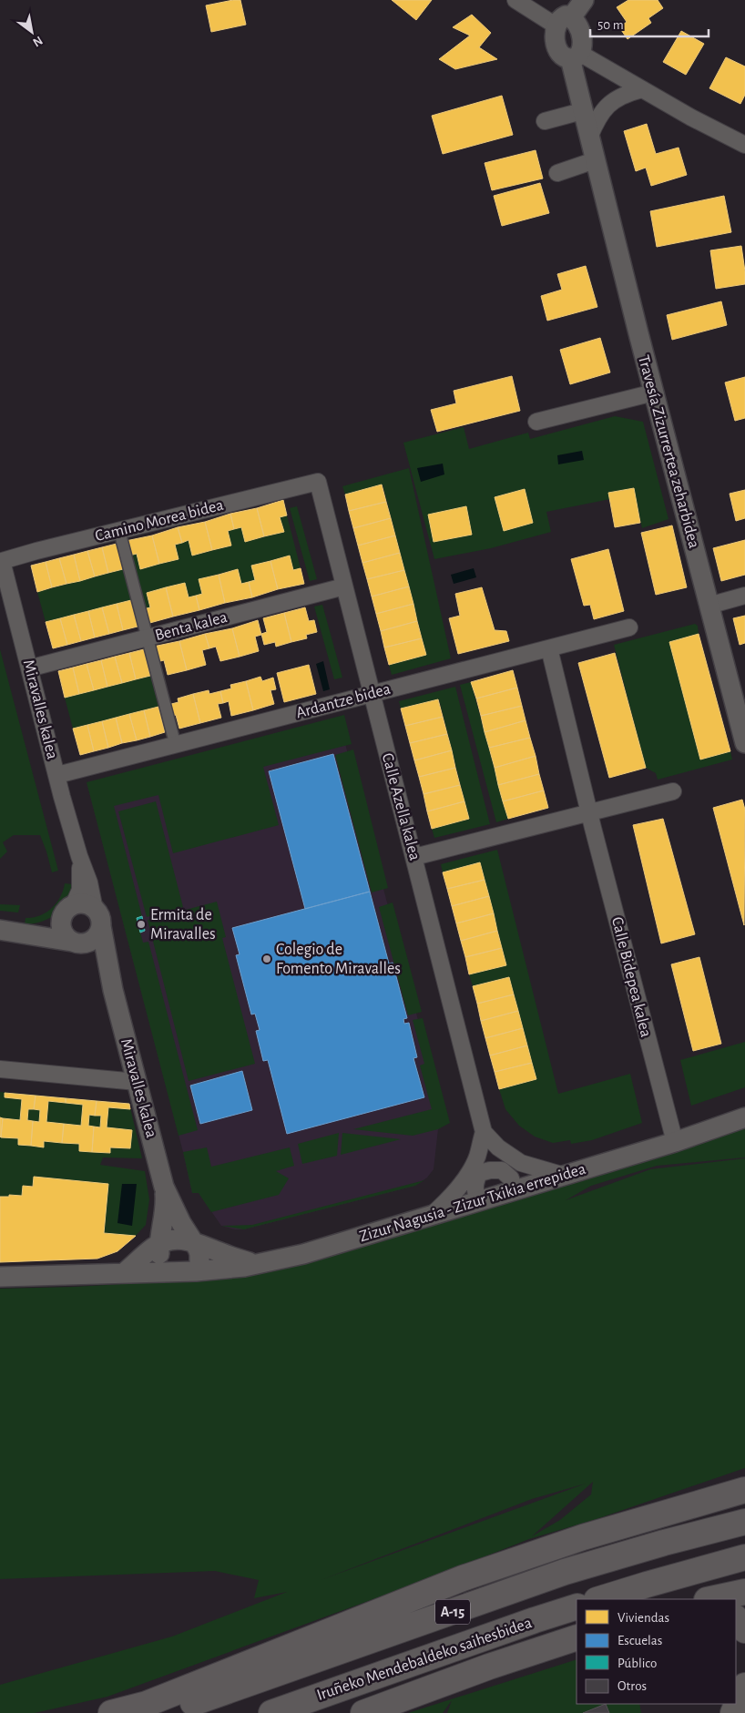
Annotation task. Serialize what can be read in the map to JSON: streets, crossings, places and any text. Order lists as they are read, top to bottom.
{
  "streets": {
    "highway": ["A-15", "Iruñeko Mendebaldeko saihesbidea"],
    "street": [
      "Travesía Zizurrertea zeharbidea",
      "Camino Morea bidea",
      "Benta kalea",
      "Ardantze bidea",
      "Miravalles kalea",
      "Calle Azella kalea",
      "Calle Bidepea kalea",
      "Zizur Nagusia - Zizur Txikia errepidea"
    ]
  },
  "crossings": [
    ["Camino Morea bidea", "Miravalles kalea"],
    ["Camino Morea bidea", "Calle Azella kalea"],
    ["Benta kalea", "Calle Azella kalea"],
    ["Ardantze bidea", "Miravalles kalea"],
    ["Ardantze bidea", "Calle Azella kalea"],
    ["Ardantze bidea", "Calle Bidepea kalea"],
    ["Miravalles kalea", "Zizur Nagusia - Zizur Txikia errepidea"],
    ["Calle Azella kalea", "Zizur Nagusia - Zizur Txikia errepidea"],
    ["Calle Bidepea kalea", "Zizur Nagusia - Zizur Txikia errepidea"]
  ],
  "places": ["Ermita de Miravalles", "Colegio de Fomento Miravalles"],
  "legend": [
    "Viviendas",
    "Escuelas",
    "Público",
    "Otros"
  ],
  "scale_bar": "50 m",
  "north": "bottom right"
}
